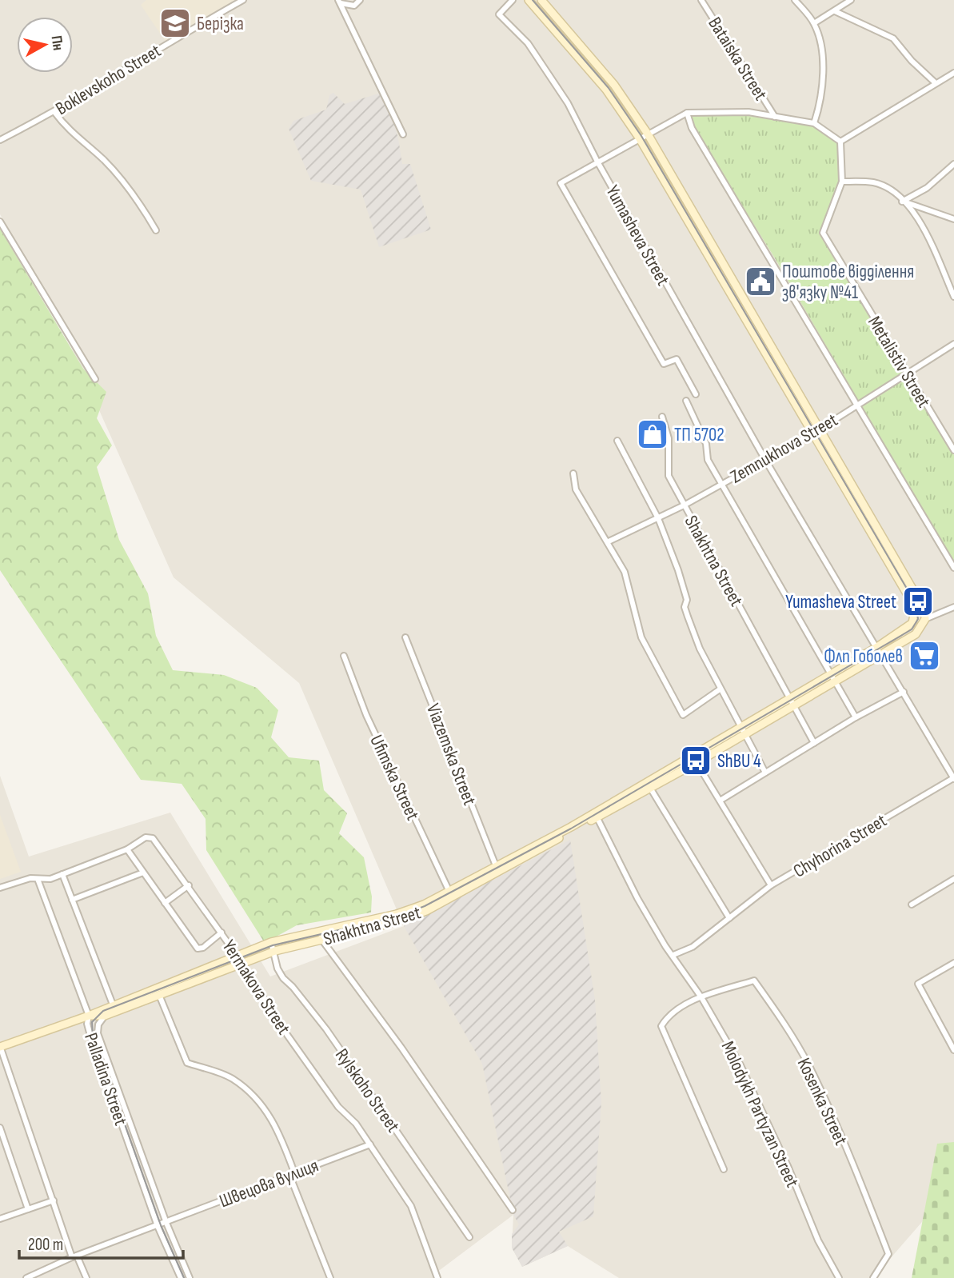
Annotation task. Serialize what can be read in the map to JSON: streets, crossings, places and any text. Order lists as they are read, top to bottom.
{
  "streets": {
    "main road": ["Shakhtna Street"],
    "street": [
      "Bataiska Street",
      "Boklevskoho Street",
      "Yumasheva Street",
      "Metalistiv Street",
      "Zemnukhova Street",
      "Viazemska Street",
      "Ufimska Street",
      "Chyhorina Street",
      "Yermakova Street",
      "Palladina Street",
      "Rylskoho Street",
      "Kosenka Street",
      "Molodykh Partyzan Street",
      "Швецова вулиця"
    ]
  },
  "crossings": [
    ["Yumasheva Street", "Zemnukhova Street"],
    ["Yumasheva Street", "Shakhtna Street"],
    ["Yumasheva Street", "Chyhorina Street"],
    ["Metalistiv Street", "Zemnukhova Street"],
    ["Zemnukhova Street", "Shakhtna Street"],
    ["Shakhtna Street", "Viazemska Street"],
    ["Shakhtna Street", "Ufimska Street"],
    ["Shakhtna Street", "Yermakova Street"],
    ["Shakhtna Street", "Palladina Street"],
    ["Shakhtna Street", "Rylskoho Street"],
    ["Chyhorina Street", "Molodykh Partyzan Street"],
    ["Yermakova Street", "Palladina Street"],
    ["Yermakova Street", "Швецова вулиця"],
    ["Palladina Street", "Швецова вулиця"],
    ["Kosenka Street", "Molodykh Partyzan Street"]
  ],
  "places": {
    "school or university": ["Берізка"],
    "public building": ["Поштове відділення зв'язку №41"],
    "shop": ["ТП 5702"],
    "bus stop": ["Yumasheva Street", "ShBU 4"],
    "supermarket": ["Флп Гоболев"]
  },
  "scale_bar": "200 m",
  "north": "right"
}
